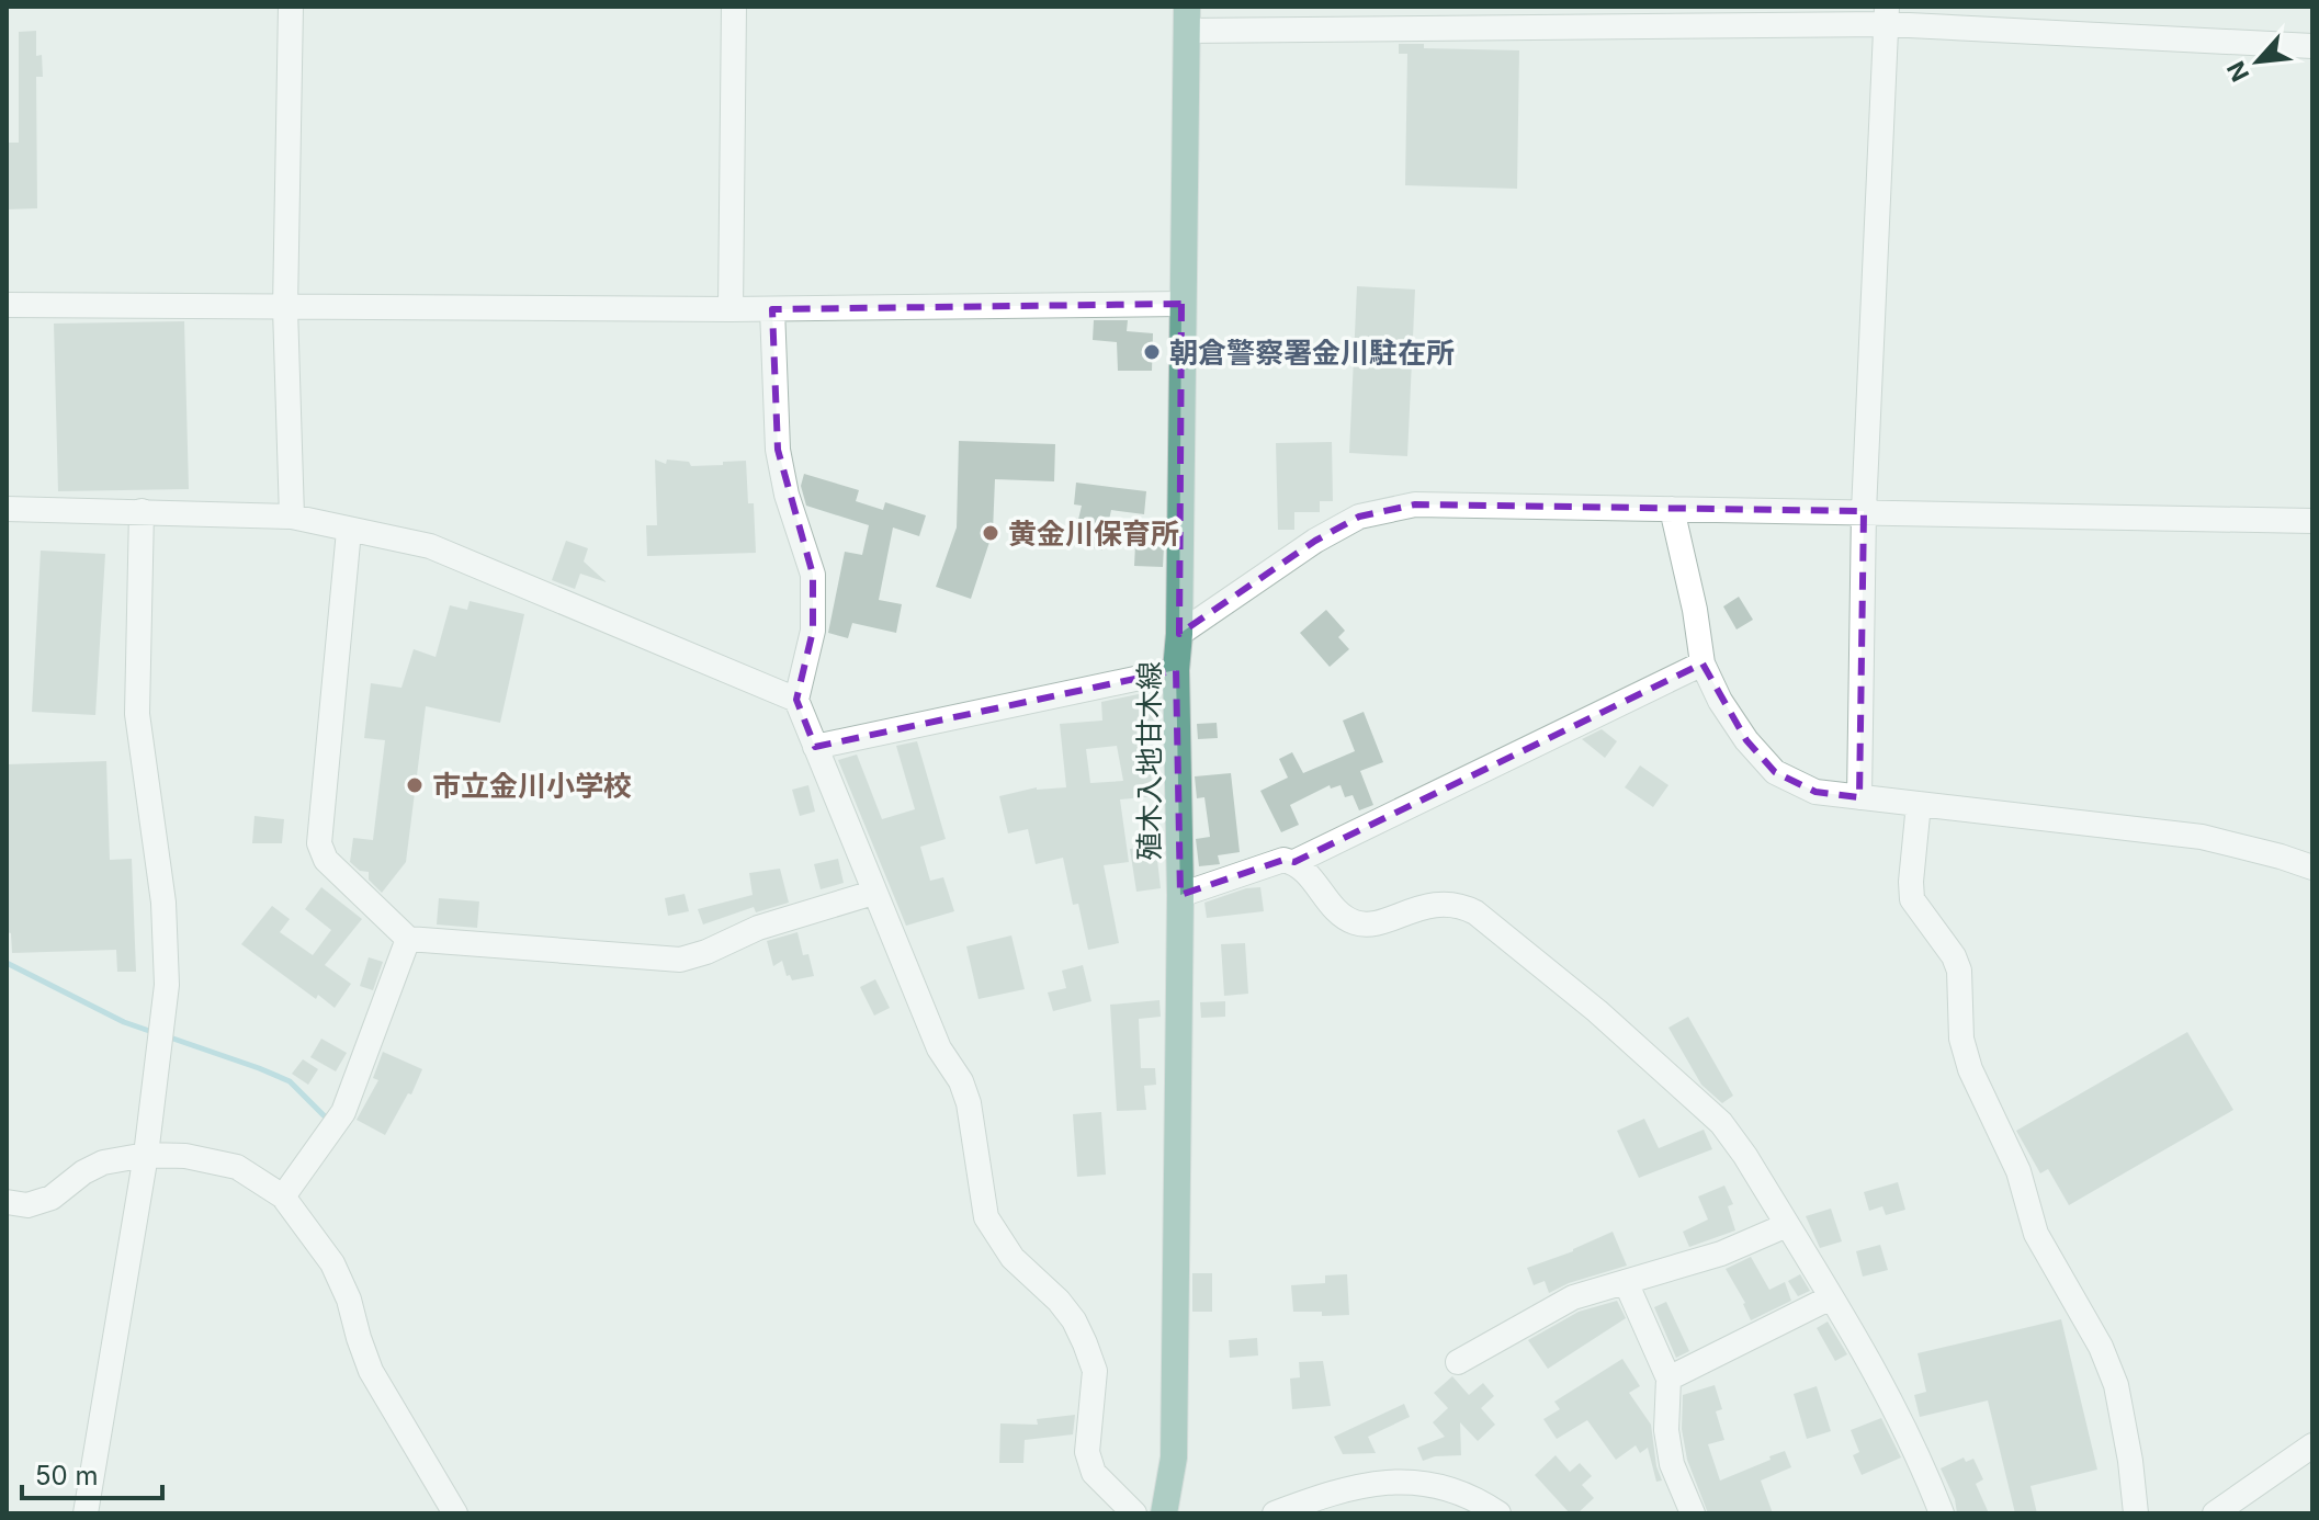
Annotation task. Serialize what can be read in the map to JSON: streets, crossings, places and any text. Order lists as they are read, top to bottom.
{
  "streets": {
    "main road": ["殖木入地甘木線"]
  },
  "places": ["朝倉警察署金川駐在所", "黄金川保育所", "市立金川小学校"],
  "scale_bar": "50 m",
  "north": "bottom left"
}
